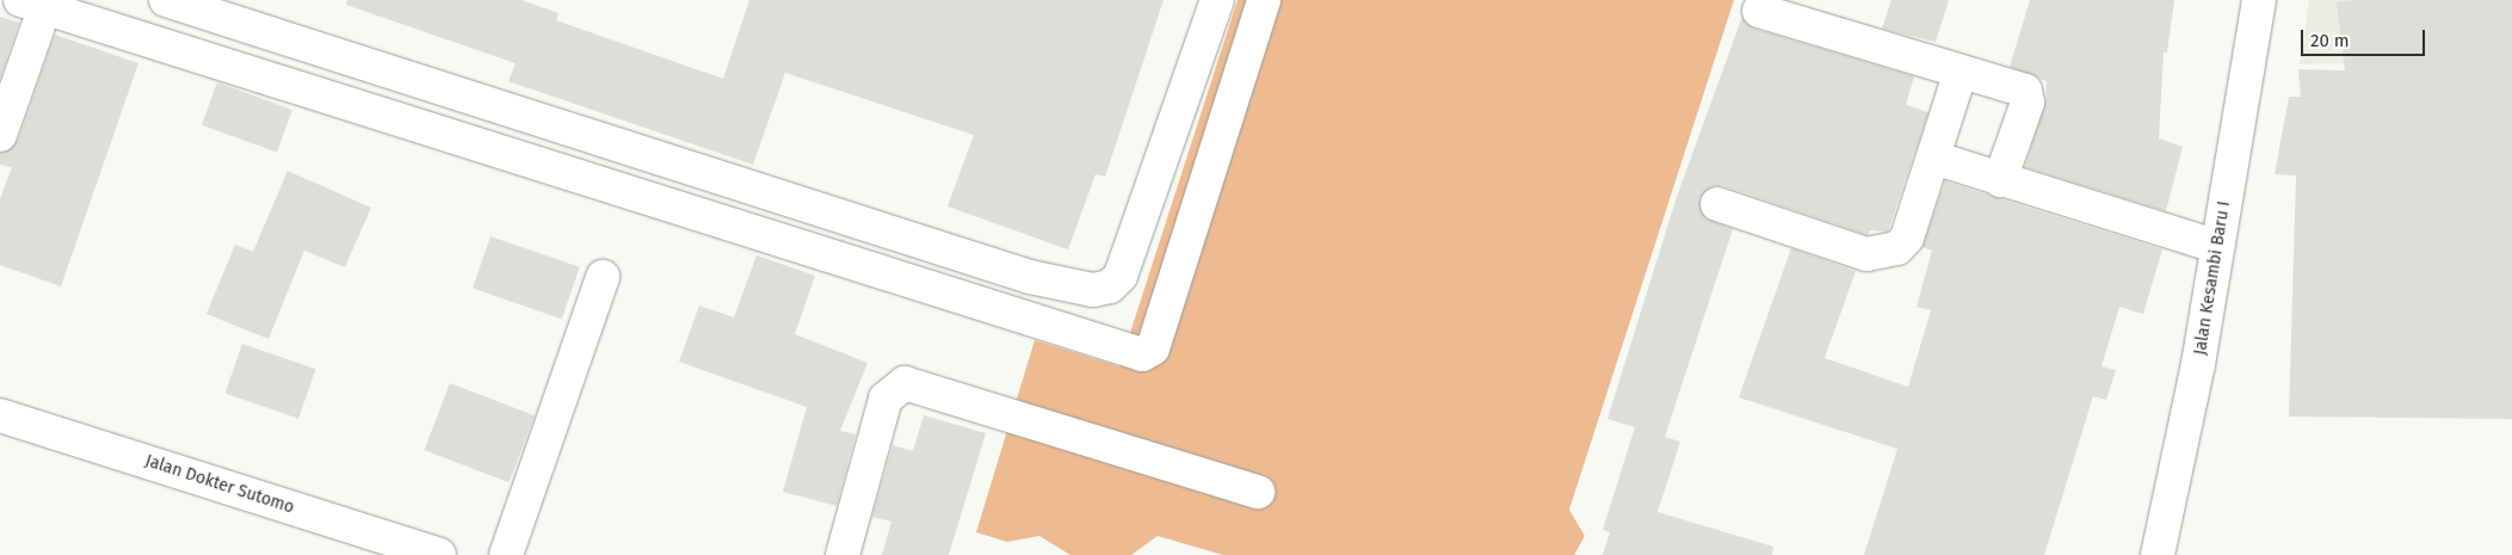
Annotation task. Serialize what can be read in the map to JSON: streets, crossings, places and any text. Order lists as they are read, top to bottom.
{
  "streets": {
    "street": ["Jalan Kesambi Baru I", "Jalan Dokter Sutomo"]
  },
  "scale_bar": "20 m"
}
